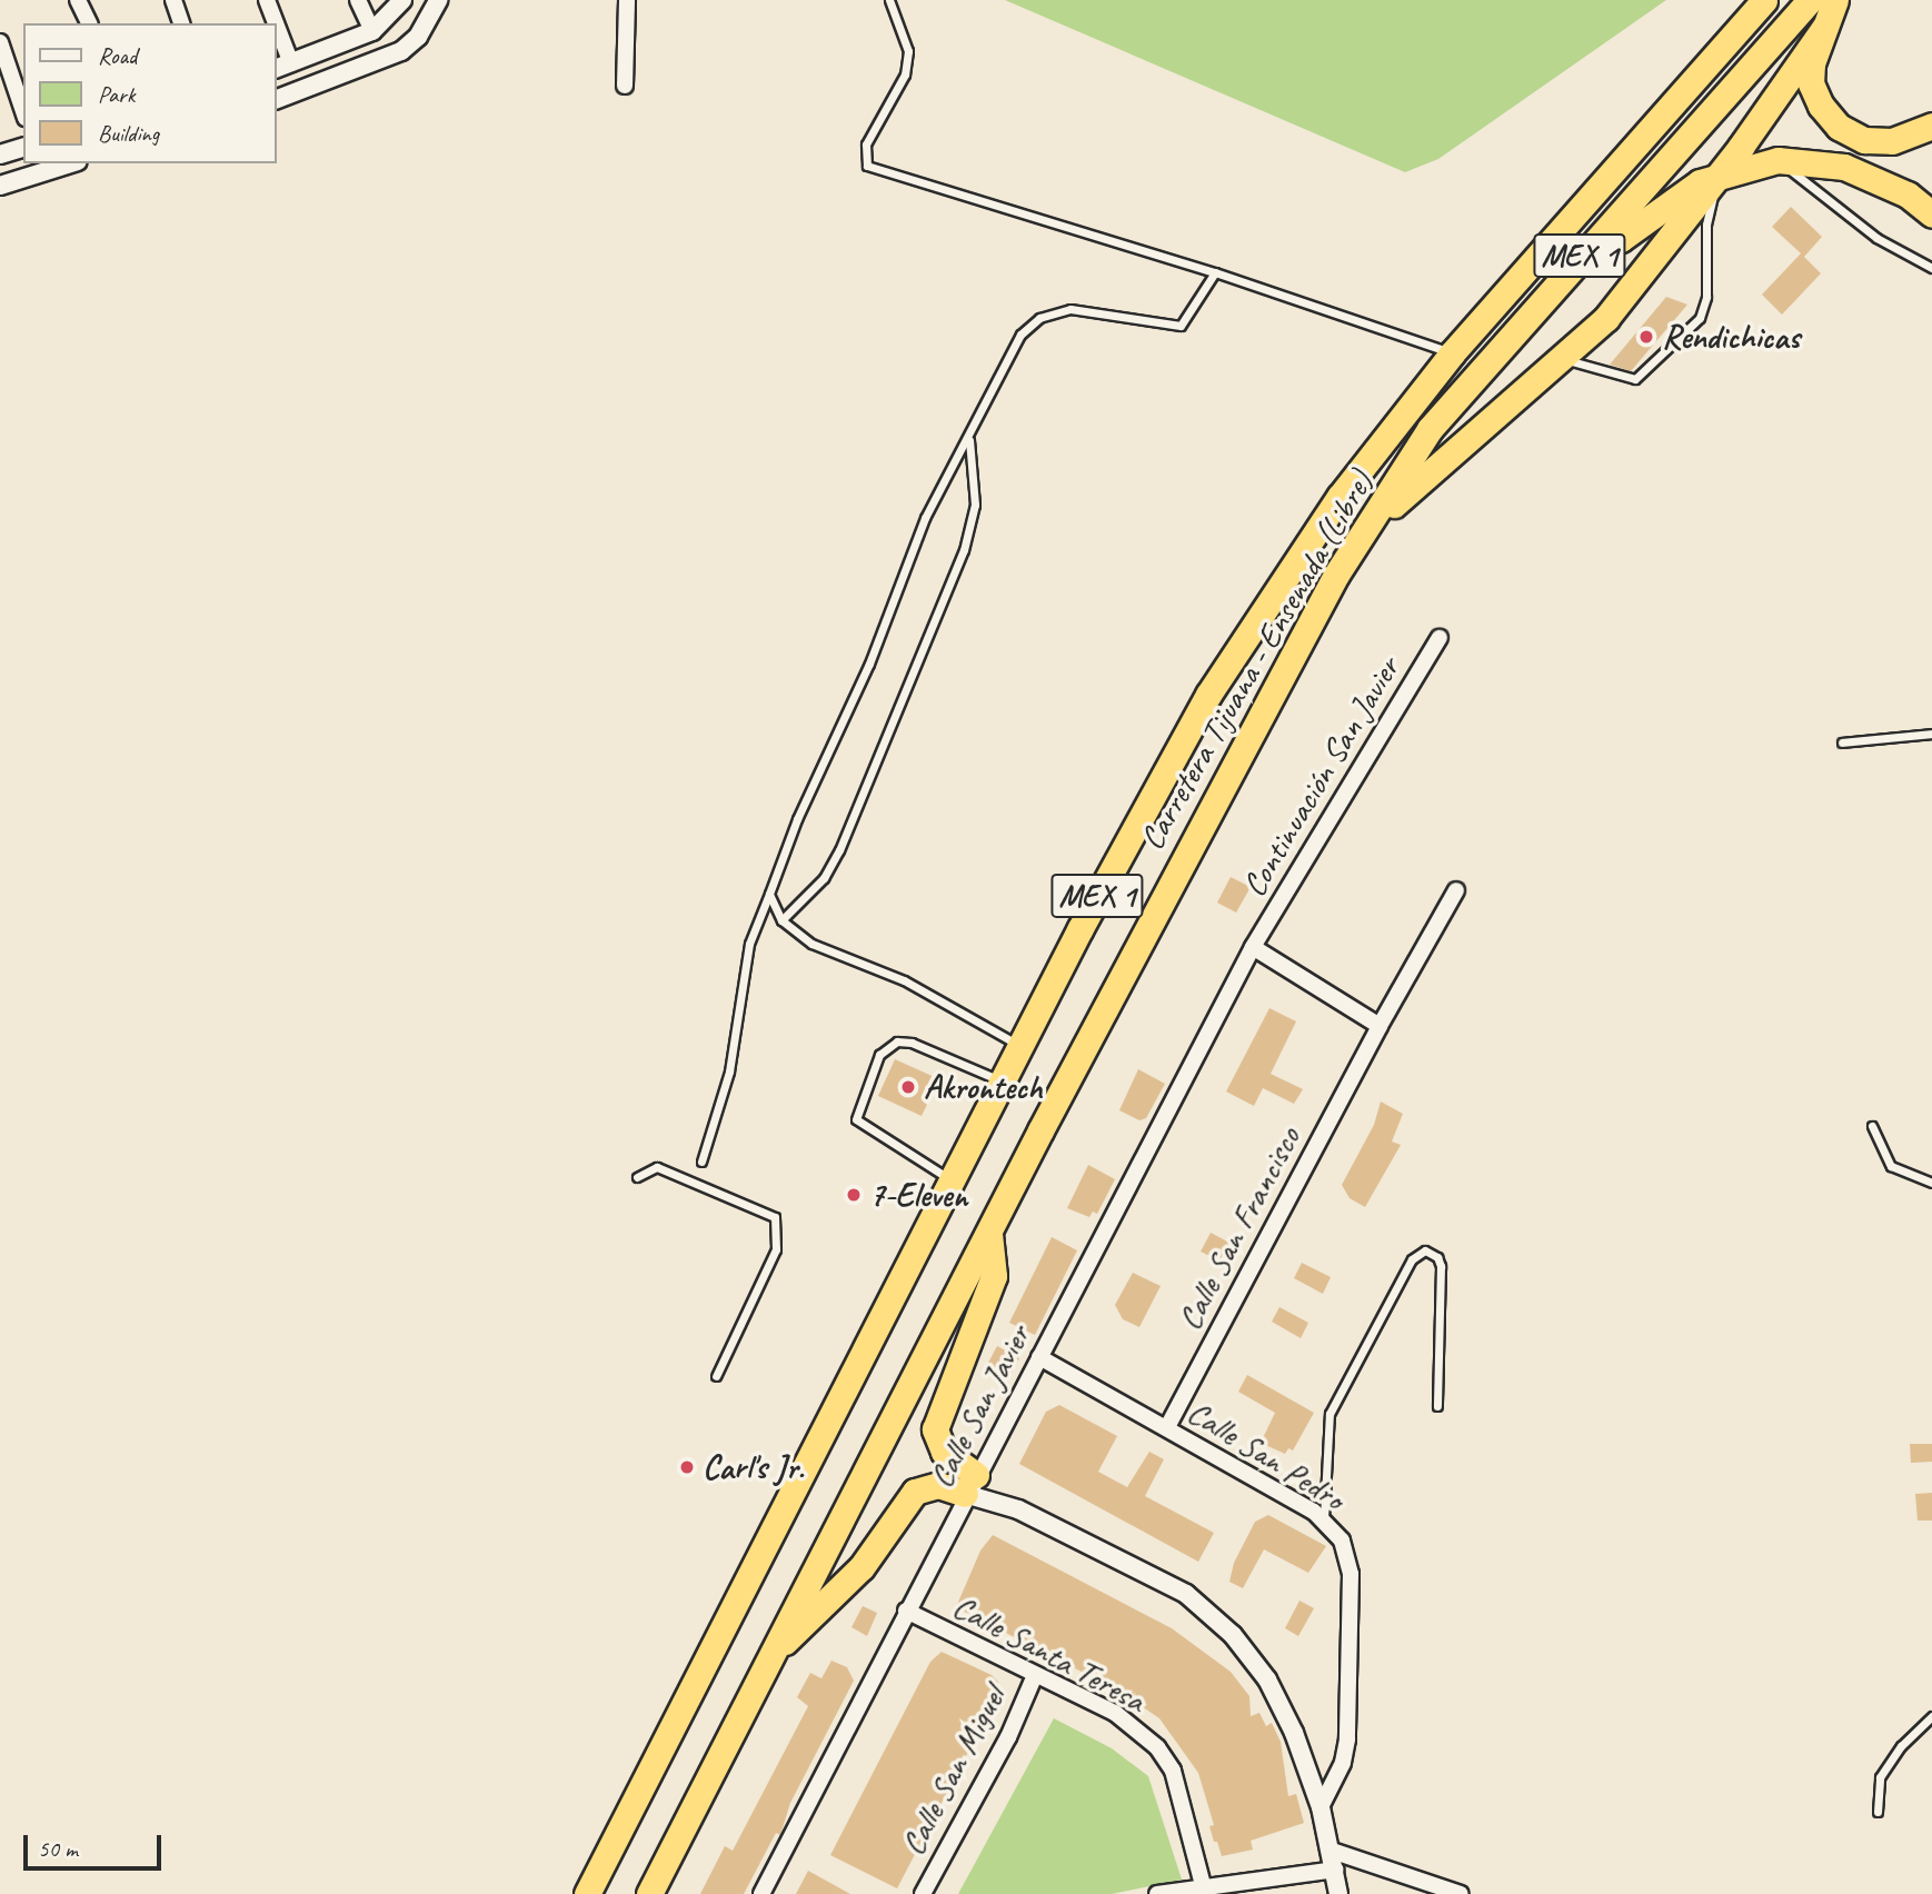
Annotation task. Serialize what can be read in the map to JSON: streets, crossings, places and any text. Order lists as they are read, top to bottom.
{
  "streets": {
    "highway": ["MEX 1", "Carretera Tijuana - Ensenada (Libre)"],
    "street": [
      "Continuación San Javier",
      "Calle San Francisco",
      "Calle San Javier",
      "Calle San Pedro",
      "Calle Santa Teresa",
      "Calle San Miguel"
    ]
  },
  "crossings": [
    ["Continuación San Javier", "Calle San Javier"],
    ["Calle San Francisco", "Calle San Pedro"],
    ["Calle San Javier", "Calle San Pedro"],
    ["Calle San Javier", "Calle Santa Teresa"],
    ["Calle Santa Teresa", "Calle San Miguel"]
  ],
  "places": [
    "Rendichicas",
    "Akrontech",
    "7-Eleven",
    "Carl's Jr."
  ],
  "legend": ["Road", "Park", "Building"],
  "scale_bar": "50 m"
}
